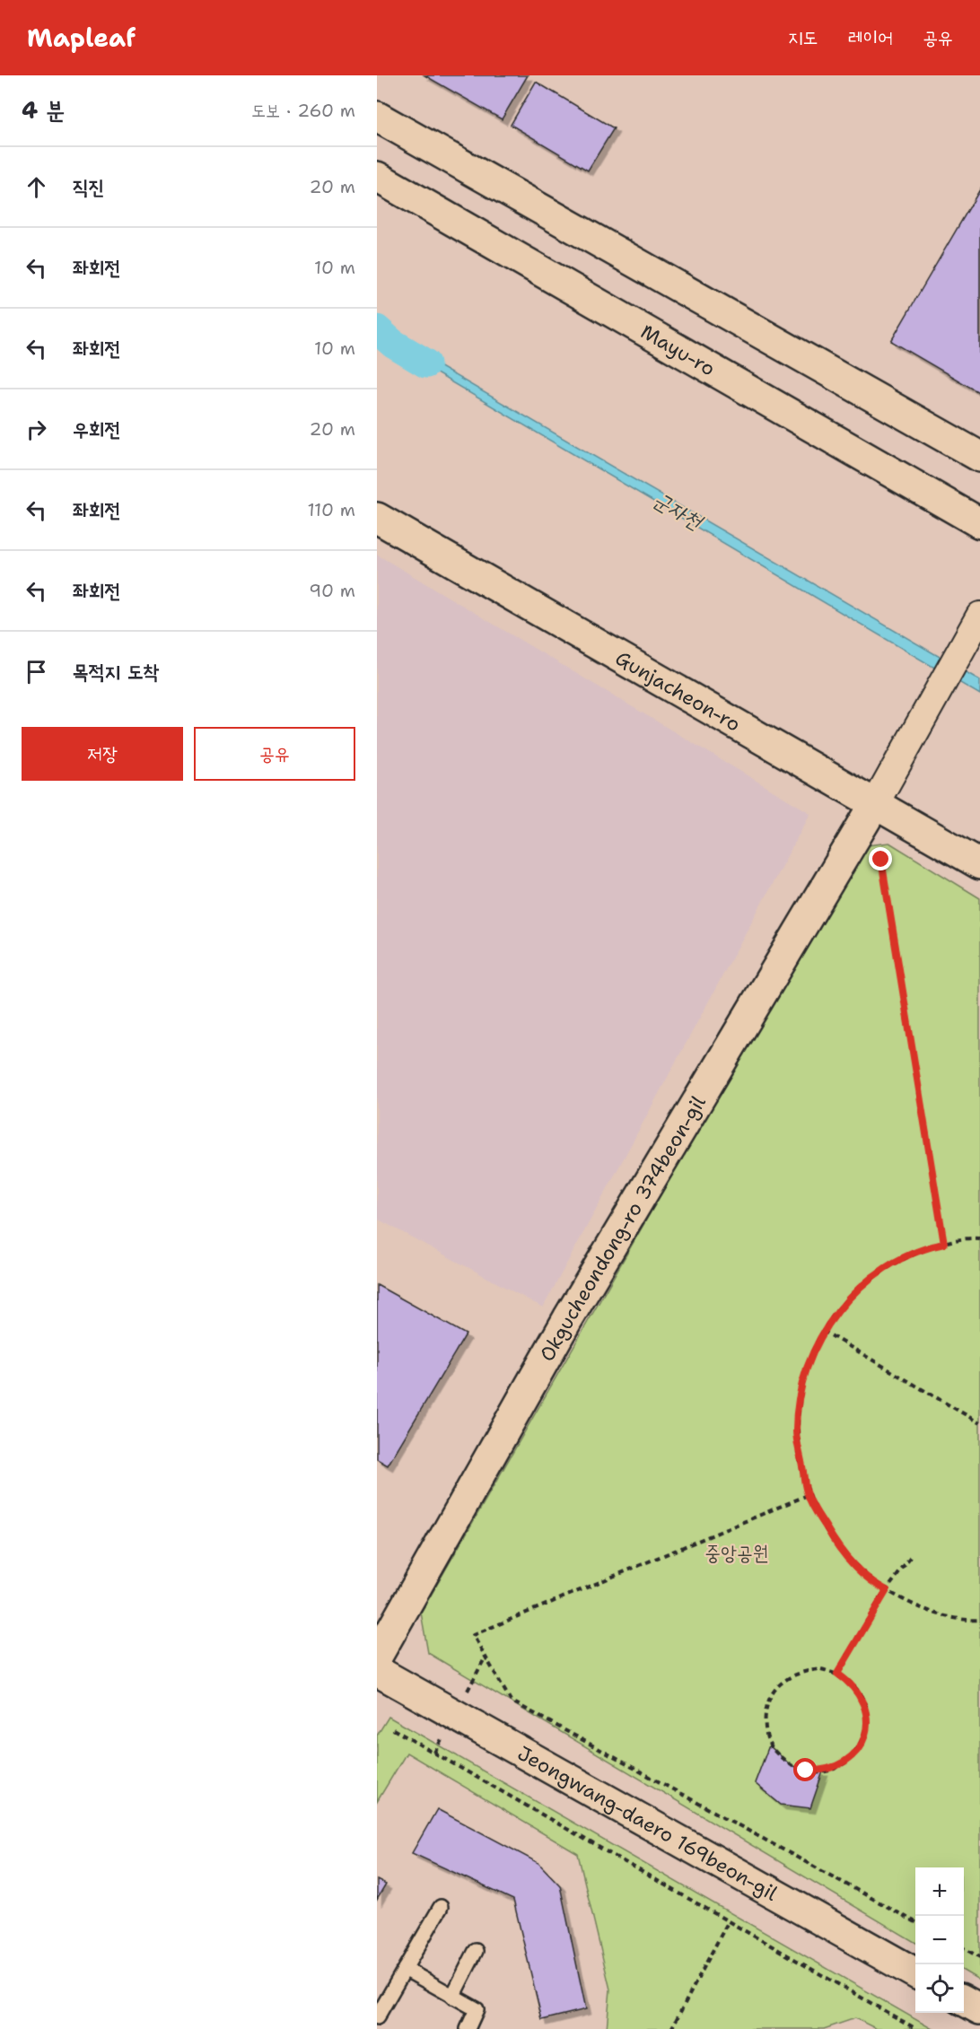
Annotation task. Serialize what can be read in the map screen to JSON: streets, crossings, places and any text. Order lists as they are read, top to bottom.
{
  "streets": {
    "street": [
      "Mayu-ro",
      "Gunjacheon-ro",
      "Okgucheondong-ro 374beon-gil",
      "Jeongwang-daero 169beon-gil"
    ]
  },
  "crossings": [
    ["Gunjacheon-ro", "Okgucheondong-ro 374beon-gil"]
  ],
  "water": ["군자천"],
  "parks": ["중앙공원"],
  "page": {
    "header": "Mapleaf",
    "nav": ["지도", "레이어", "공유"],
    "heading": ["4 분", "도보 · 260 m"],
    "list": [
      ["직진", "20 m"],
      ["좌회전", "10 m"],
      ["좌회전", "10 m"],
      ["우회전", "20 m"],
      ["좌회전", "110 m"],
      ["좌회전", "90 m"],
      "목적지 도착"
    ],
    "buttons": ["저장", "공유"],
    "map_buttons": ["+", "−"]
  }
}
